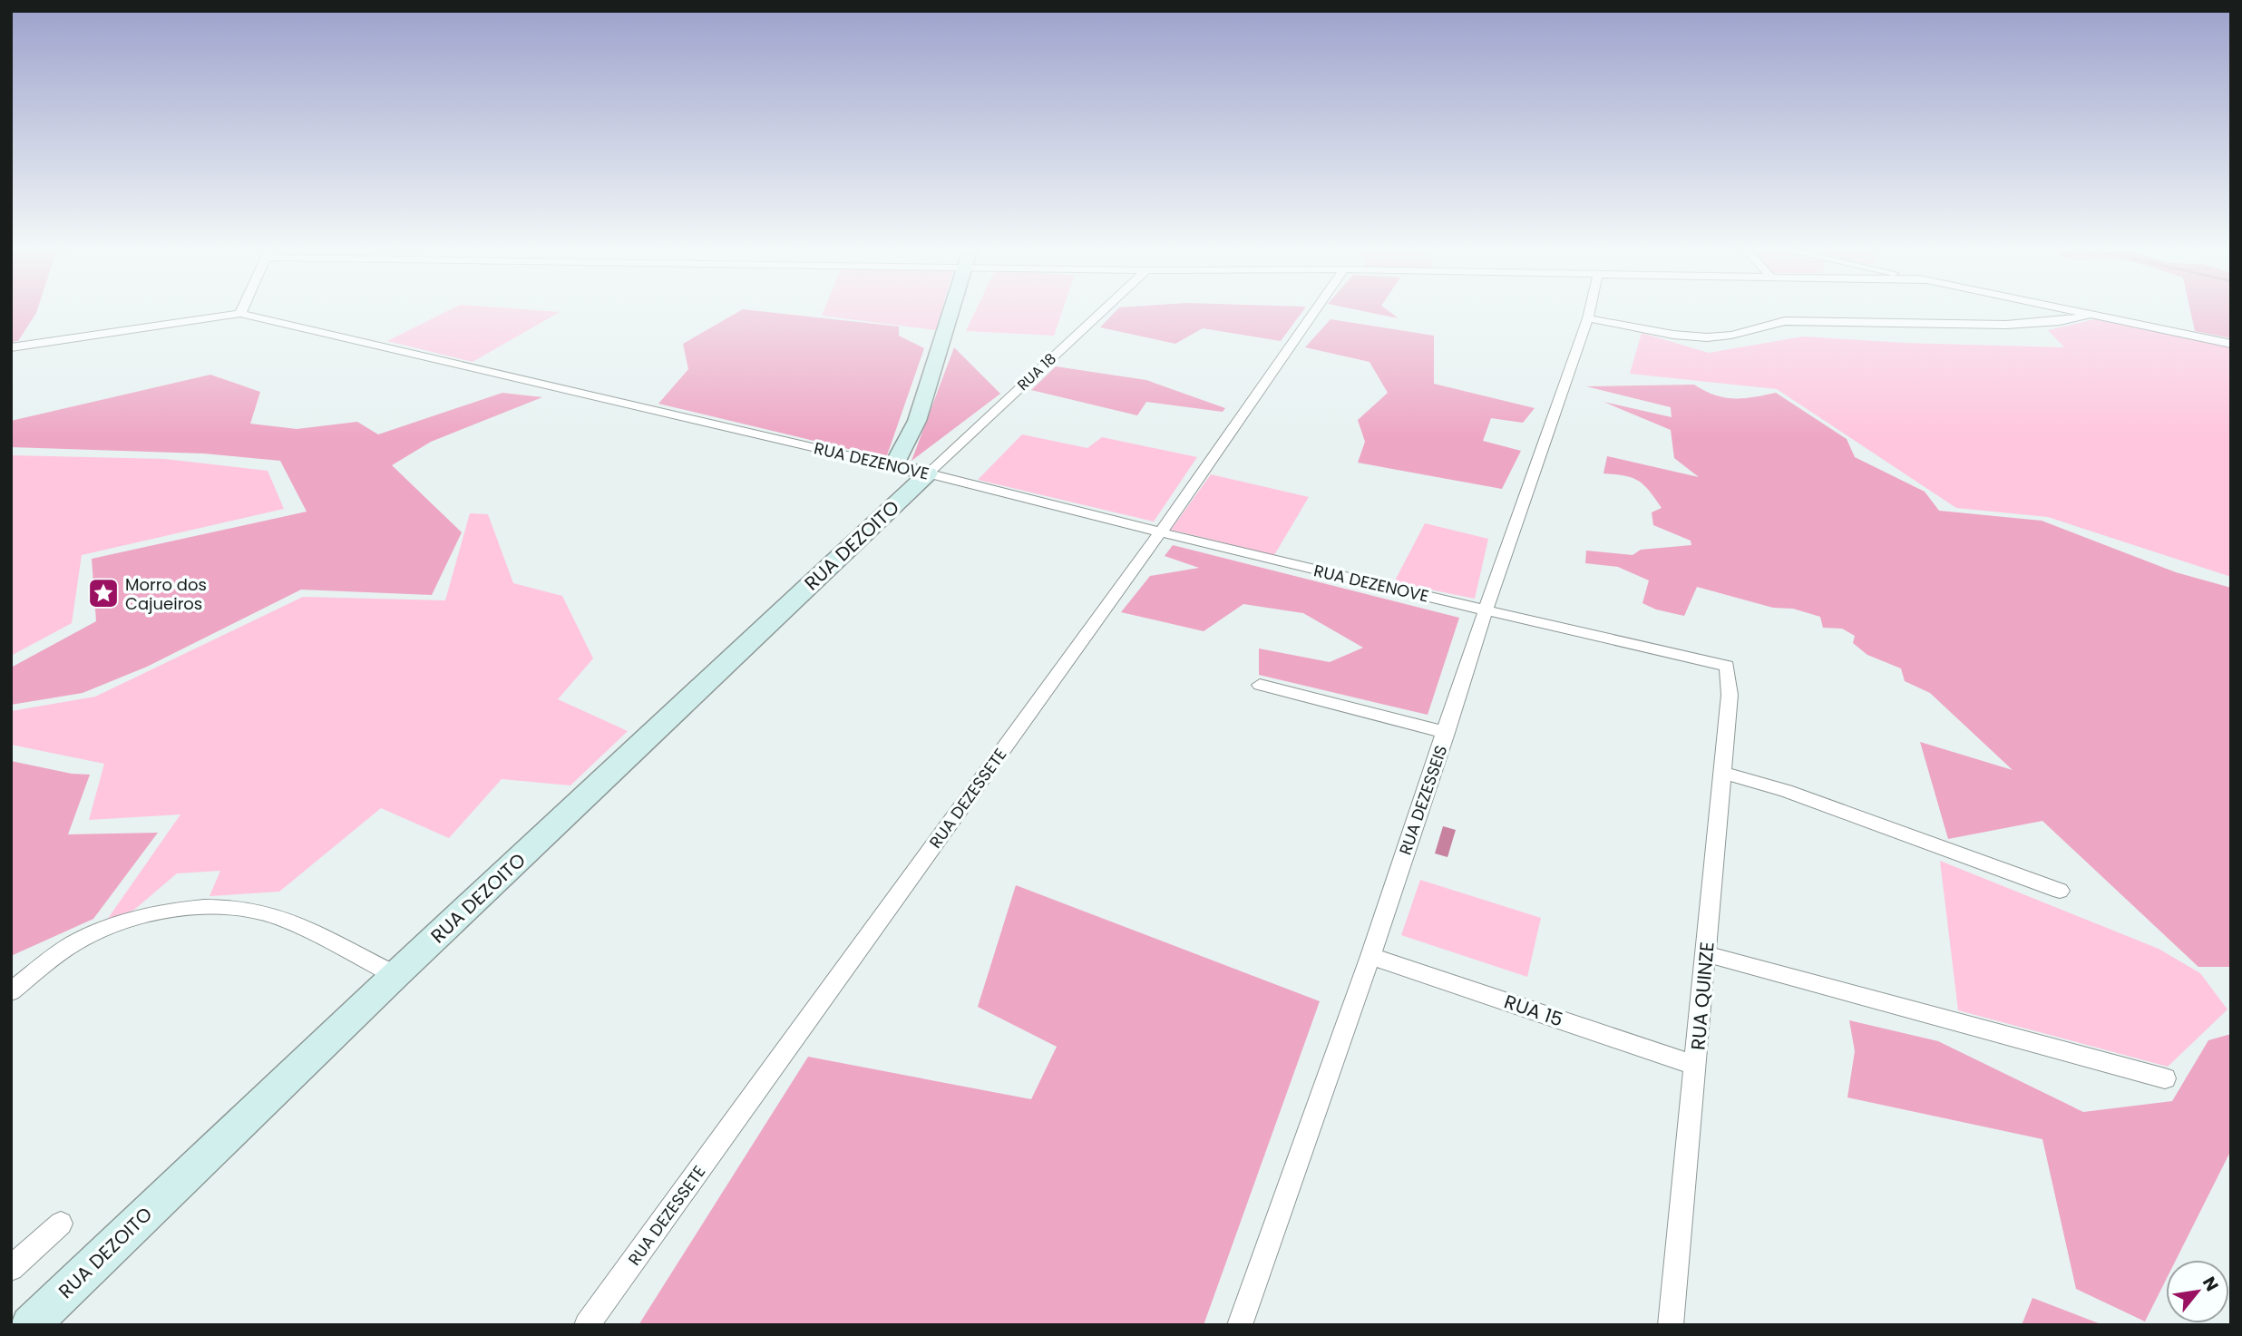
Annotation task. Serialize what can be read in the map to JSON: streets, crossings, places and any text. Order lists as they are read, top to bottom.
{
  "streets": {
    "main road": ["RUA DEZENOVE", "RUA DEZOITO"],
    "street": [
      "RUA 18",
      "RUA DEZESSETE",
      "RUA DEZESSEIS",
      "RUA QUINZE",
      "RUA 15"
    ]
  },
  "crossings": [
    ["RUA 18", "RUA DEZENOVE"],
    ["RUA 18", "RUA DEZOITO"],
    ["RUA DEZENOVE", "RUA DEZOITO"],
    ["RUA DEZENOVE", "RUA DEZESSETE"],
    ["RUA DEZENOVE", "RUA DEZESSEIS"],
    ["RUA DEZENOVE", "RUA QUINZE"],
    ["RUA DEZESSEIS", "RUA 15"],
    ["RUA QUINZE", "RUA 15"]
  ],
  "places": {
    "place": ["Morro dos Cajueiros"]
  },
  "north": "top right"
}
